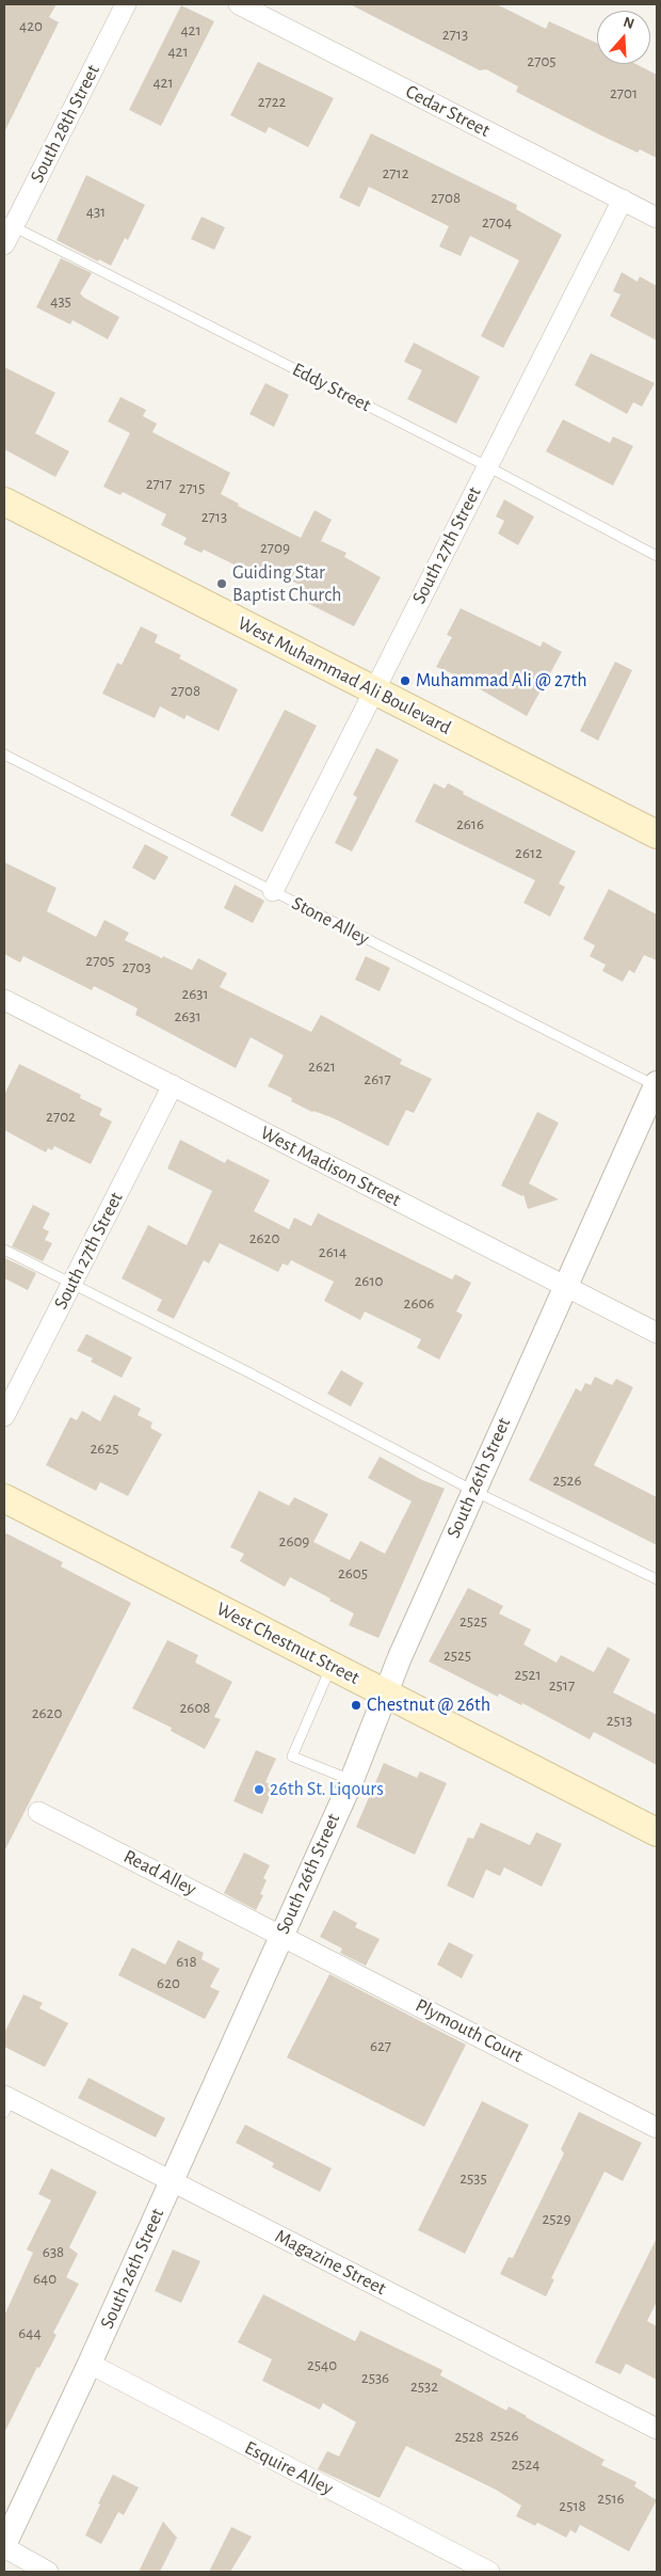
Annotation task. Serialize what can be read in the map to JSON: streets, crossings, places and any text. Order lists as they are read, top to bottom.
{
  "streets": {
    "main road": ["West Muhammad Ali Boulevard", "West Chestnut Street"],
    "street": [
      "Cedar Street",
      "South 28th Street",
      "South 27th Street",
      "West Madison Street",
      "South 26th Street",
      "Read Alley",
      "Plymouth Court",
      "Magazine Street",
      "Esquire Alley"
    ],
    "lane": ["Eddy Street", "Stone Alley"]
  },
  "crossings": [
    ["Cedar Street", "South 27th Street"],
    ["South 28th Street", "Eddy Street"],
    ["Eddy Street", "South 27th Street"],
    ["South 27th Street", "West Muhammad Ali Boulevard"],
    ["South 27th Street", "Stone Alley"],
    ["South 27th Street", "West Madison Street"],
    ["Stone Alley", "South 26th Street"],
    ["West Madison Street", "South 26th Street"],
    ["South 26th Street", "West Chestnut Street"],
    ["South 26th Street", "Read Alley"],
    ["South 26th Street", "Plymouth Court"],
    ["South 26th Street", "Magazine Street"],
    ["South 26th Street", "Esquire Alley"],
    ["Read Alley", "Plymouth Court"]
  ],
  "places": [
    "Guiding Star Baptist Church",
    "Muhammad Ali @ 27th",
    "Chestnut @ 26th",
    "26th St. Liqours"
  ],
  "house_numbers": [
    "420",
    "421",
    "2713",
    "421",
    "2705",
    "421",
    "2701",
    "2722",
    "2712",
    "2708",
    "431",
    "2704",
    "435",
    "2717",
    "2715",
    "2713",
    "2709",
    "2708",
    "2616",
    "2612",
    "2705",
    "2703",
    "2631",
    "2631",
    "2621",
    "2617",
    "2702",
    "2620",
    "2614",
    "2610",
    "2606",
    "2625",
    "2526",
    "2609",
    "2605",
    "2525",
    "2525",
    "2521",
    "2517",
    "2608",
    "2620",
    "2513",
    "618",
    "620",
    "627",
    "2535",
    "2529",
    "638",
    "640",
    "644",
    "2540",
    "2536",
    "2532",
    "2526",
    "2528",
    "2524",
    "2516",
    "2518"
  ],
  "north": "top"
}
